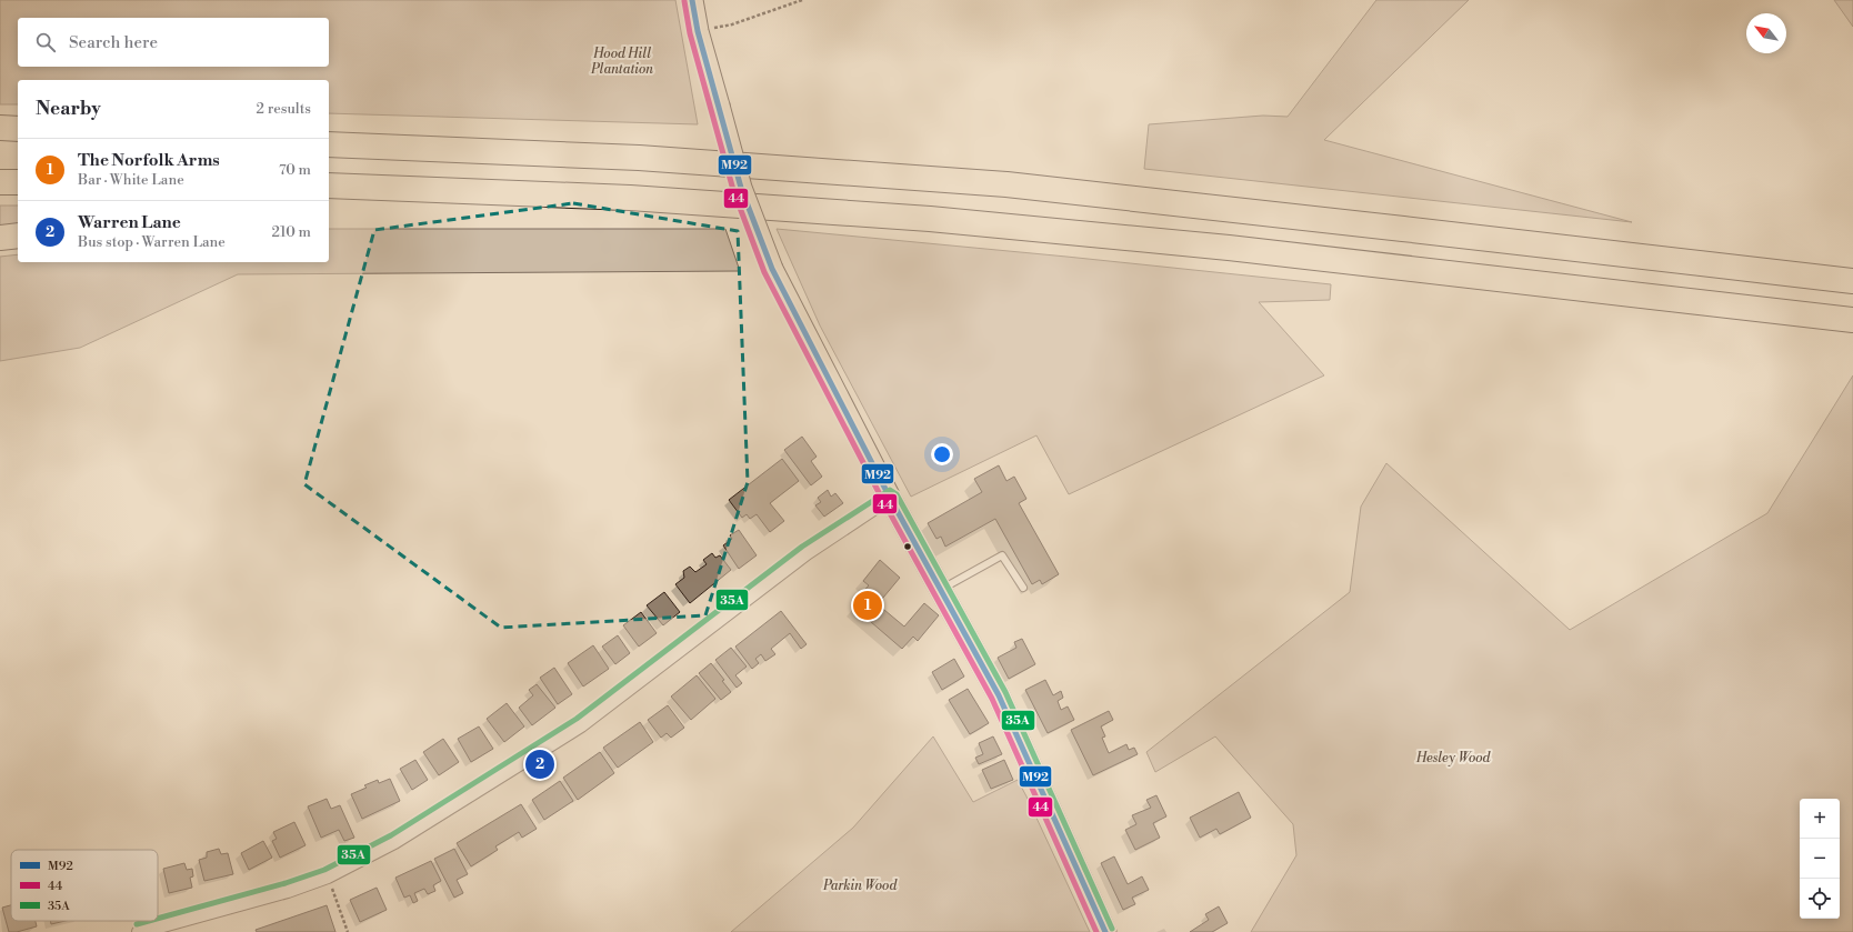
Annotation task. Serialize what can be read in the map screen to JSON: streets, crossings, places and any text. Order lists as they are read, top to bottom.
{
  "parks": ["Hood Hill Plantation", "Hesley Wood", "Parkin Wood"],
  "lines": ["transit line M92", "transit line 44", "transit line 35A"],
  "legend": ["M92", "44", "35A"],
  "north": "top left",
  "page": {
    "search": "Search here",
    "heading": ["Nearby", "2 results"],
    "list": [
      {
        "mark": "1",
        "name": "The Norfolk Arms",
        "note": "Bar · White Lane",
        "value": "70 m"
      },
      {
        "mark": "2",
        "name": "Warren Lane",
        "note": "Bus stop · Warren Lane",
        "value": "210 m"
      }
    ],
    "pins": ["1", "2"],
    "map_buttons": ["+", "−"]
  }
}
